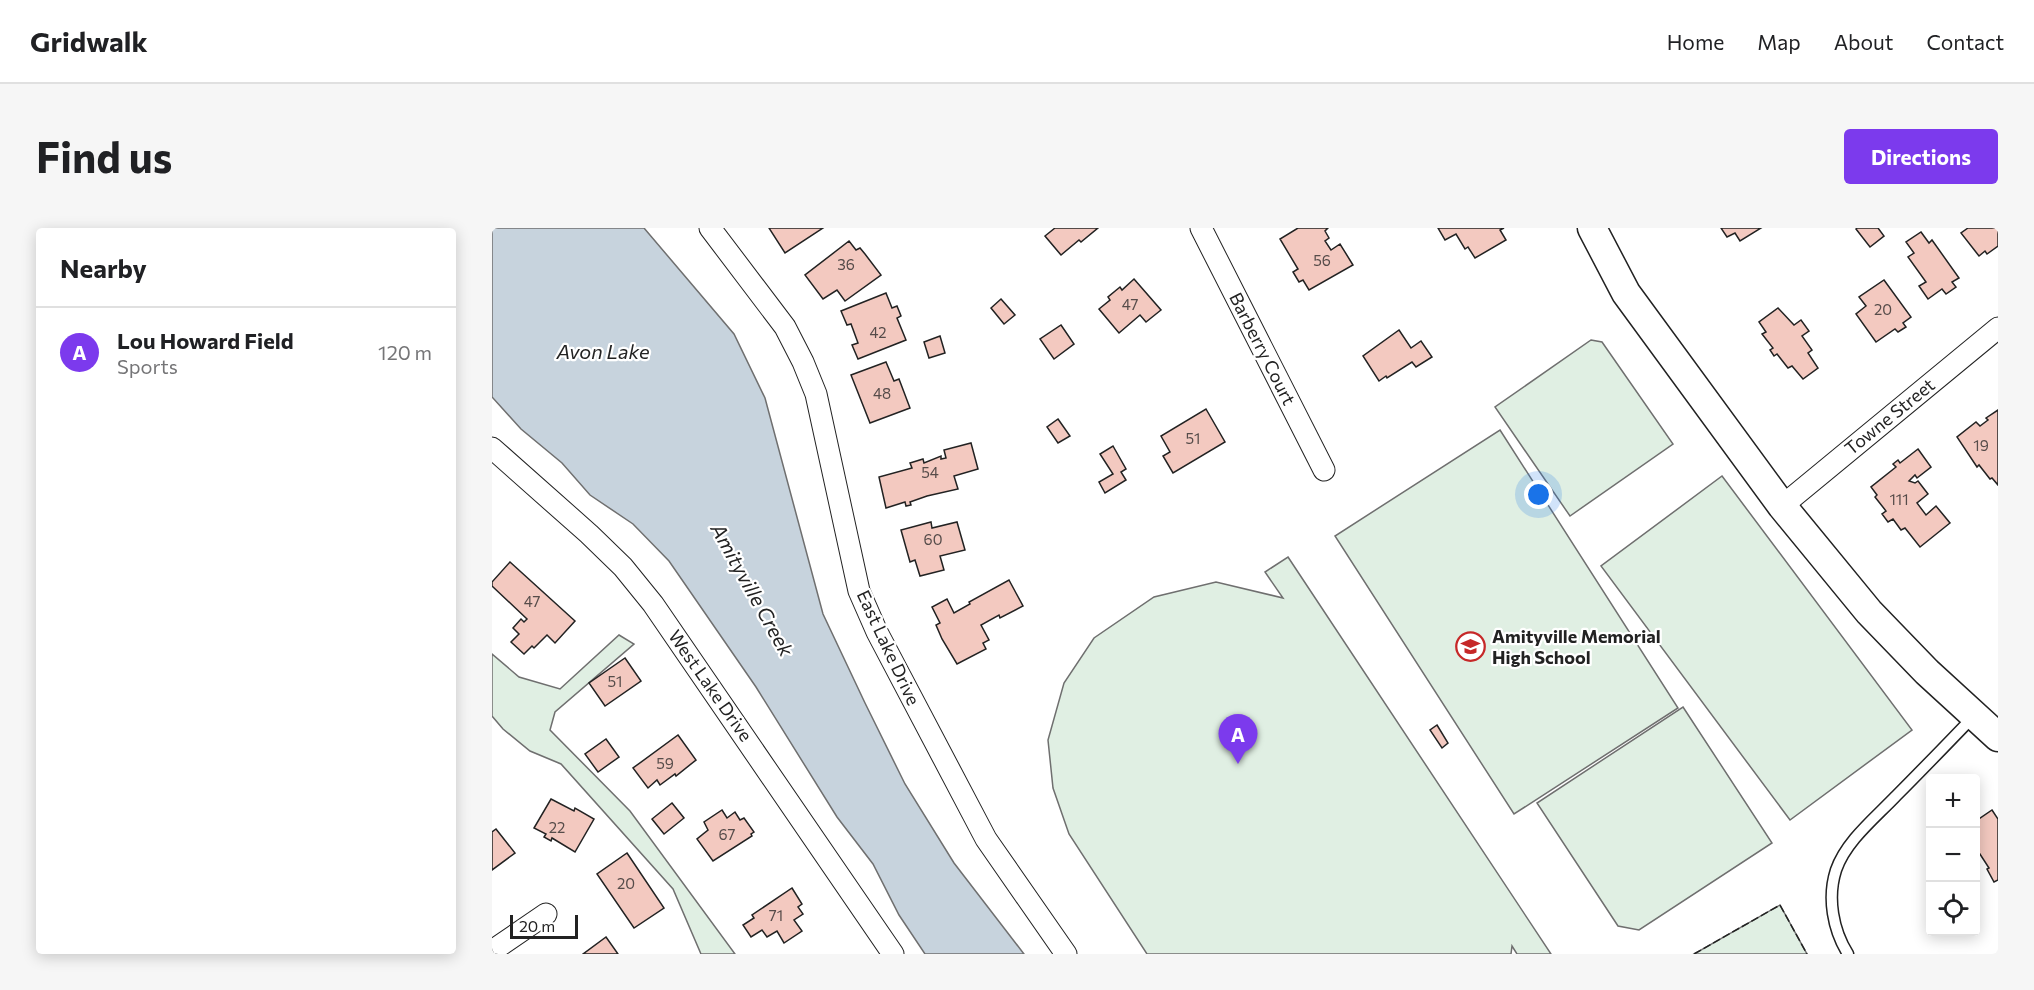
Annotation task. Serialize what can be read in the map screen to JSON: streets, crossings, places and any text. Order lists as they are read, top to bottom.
{
  "streets": {
    "street": [
      "Barberry Court",
      "Towne Street",
      "East Lake Drive",
      "West Lake Drive"
    ]
  },
  "water": ["Avon Lake", "Amityville Creek"],
  "places": {
    "school or university": ["Amityville Memorial High School"]
  },
  "house_numbers": [
    "56",
    "36",
    "47",
    "20",
    "42",
    "48",
    "51",
    "19",
    "54",
    "111",
    "60",
    "47",
    "51",
    "59",
    "22",
    "67",
    "20",
    "71"
  ],
  "scale_bar": "20 m",
  "page": {
    "header": "Gridwalk",
    "nav": [
      "Home",
      "Map",
      "About",
      "Contact"
    ],
    "buttons": "Directions",
    "title": "Find us",
    "heading": "Nearby",
    "list": [
      {
        "mark": "A",
        "name": "Lou Howard Field",
        "note": "Sports",
        "value": "120 m"
      }
    ],
    "pins": "A",
    "map_buttons": ["+", "−"],
    "scale": "20 m"
  }
}
